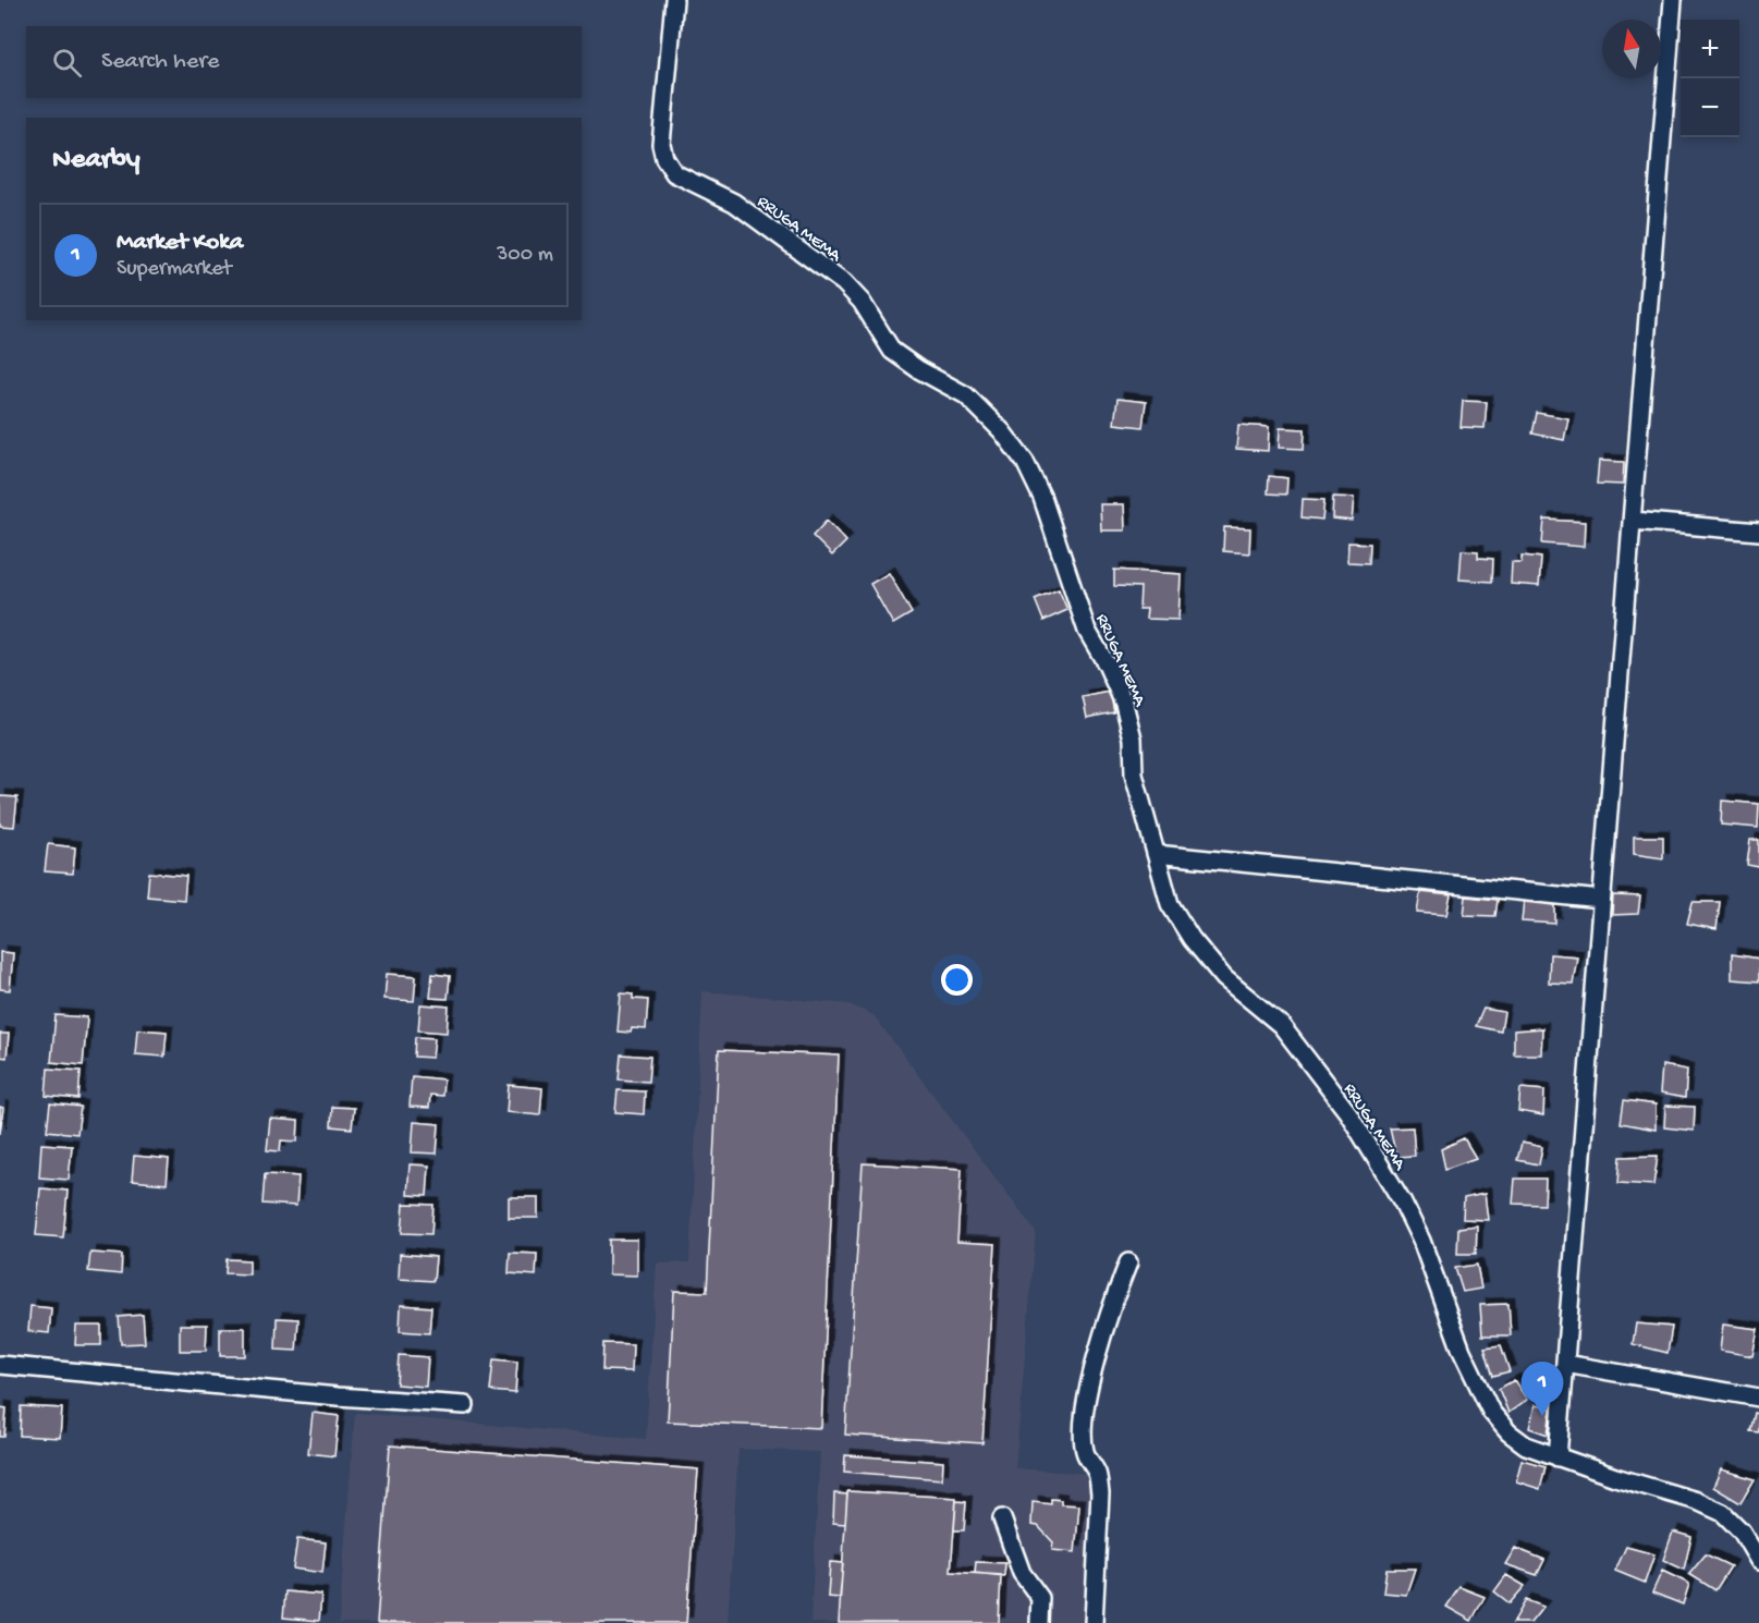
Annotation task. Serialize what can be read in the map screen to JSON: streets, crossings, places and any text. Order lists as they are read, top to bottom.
{
  "streets": {
    "lane": ["RRUGA MEMA"]
  },
  "north": "top",
  "page": {
    "map_buttons": ["+", "−"],
    "search": "Search here",
    "heading": "Nearby",
    "list": [
      {
        "mark": "1",
        "name": "Market Koka",
        "note": "Supermarket",
        "value": "300 m"
      }
    ],
    "pins": "1"
  }
}
